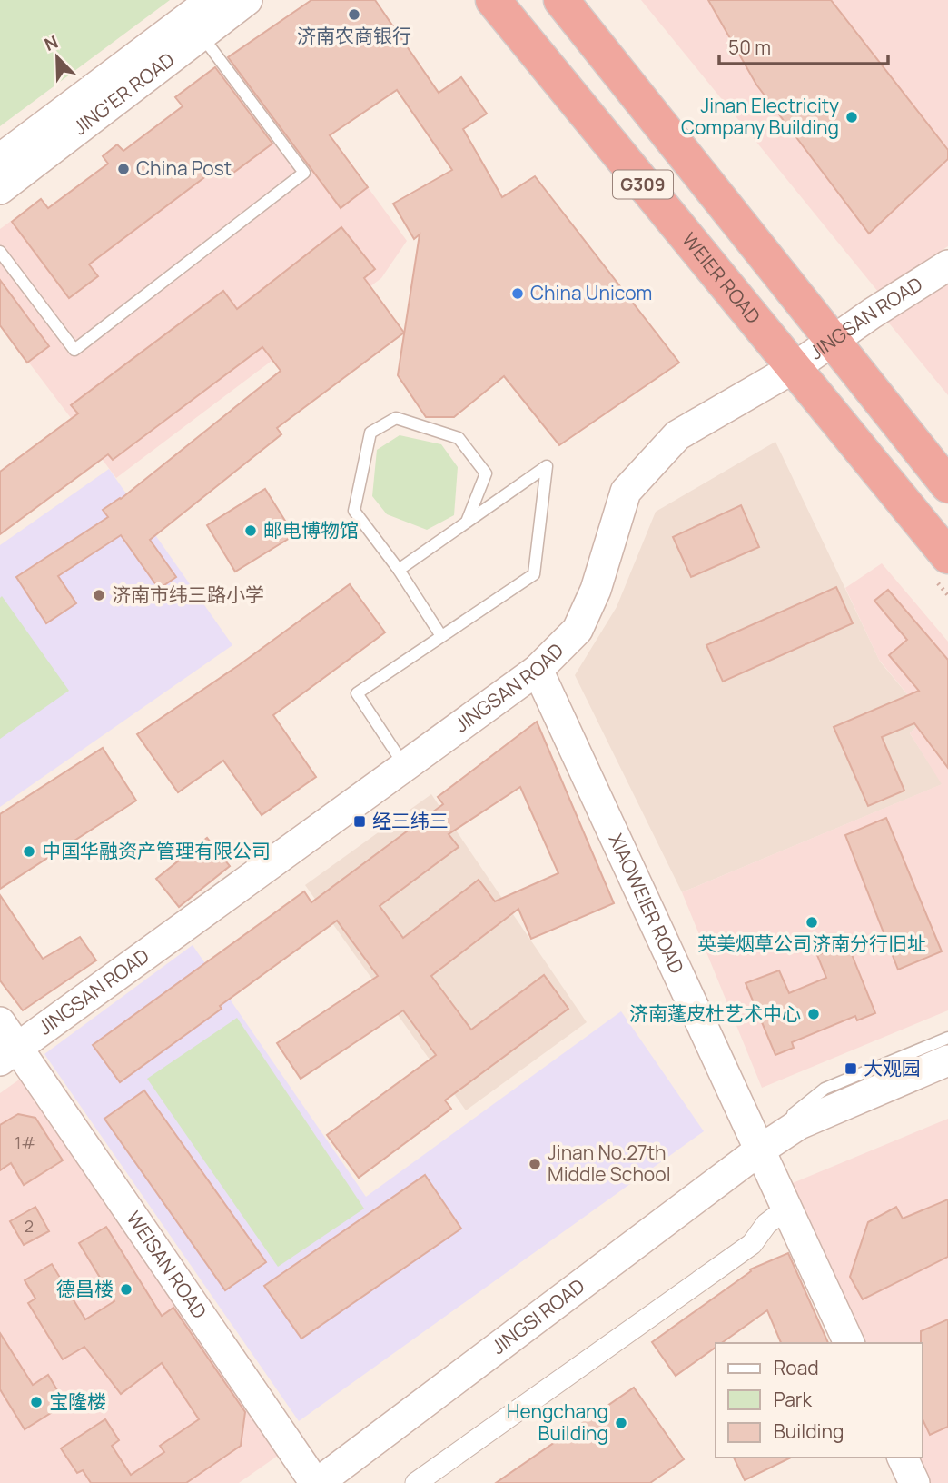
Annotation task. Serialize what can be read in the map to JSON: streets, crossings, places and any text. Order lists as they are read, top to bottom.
{
  "streets": {
    "highway": ["G309", "WEIER ROAD"],
    "street": [
      "JING'ER ROAD",
      "JINGSAN ROAD",
      "XIAOWEIER ROAD",
      "WEISAN ROAD",
      "JINGSI ROAD"
    ]
  },
  "crossings": [
    ["G309", "JINGSAN ROAD"],
    ["WEIER ROAD", "JINGSAN ROAD"],
    ["JINGSAN ROAD", "XIAOWEIER ROAD"],
    ["JINGSAN ROAD", "WEISAN ROAD"],
    ["XIAOWEIER ROAD", "JINGSI ROAD"],
    ["WEISAN ROAD", "JINGSI ROAD"]
  ],
  "places": {
    "other": [
      "济南农商银行",
      "Jinan Electricity Company Building",
      "China Post",
      "China Unicom",
      "邮电博物馆",
      "济南市纬三路小学",
      "中国华融资产管理有限公司",
      "英美烟草公司济南分行旧址",
      "济南蓬皮杜艺术中心",
      "Jinan No.27th Middle School",
      "德昌楼",
      "宝隆楼",
      "Hengchang Building"
    ],
    "transit": ["经三纬三", "大观园"]
  },
  "house_numbers": ["1#", "2"],
  "legend": ["Road", "Park", "Building"],
  "scale_bar": "50 m",
  "north": "top left"
}
